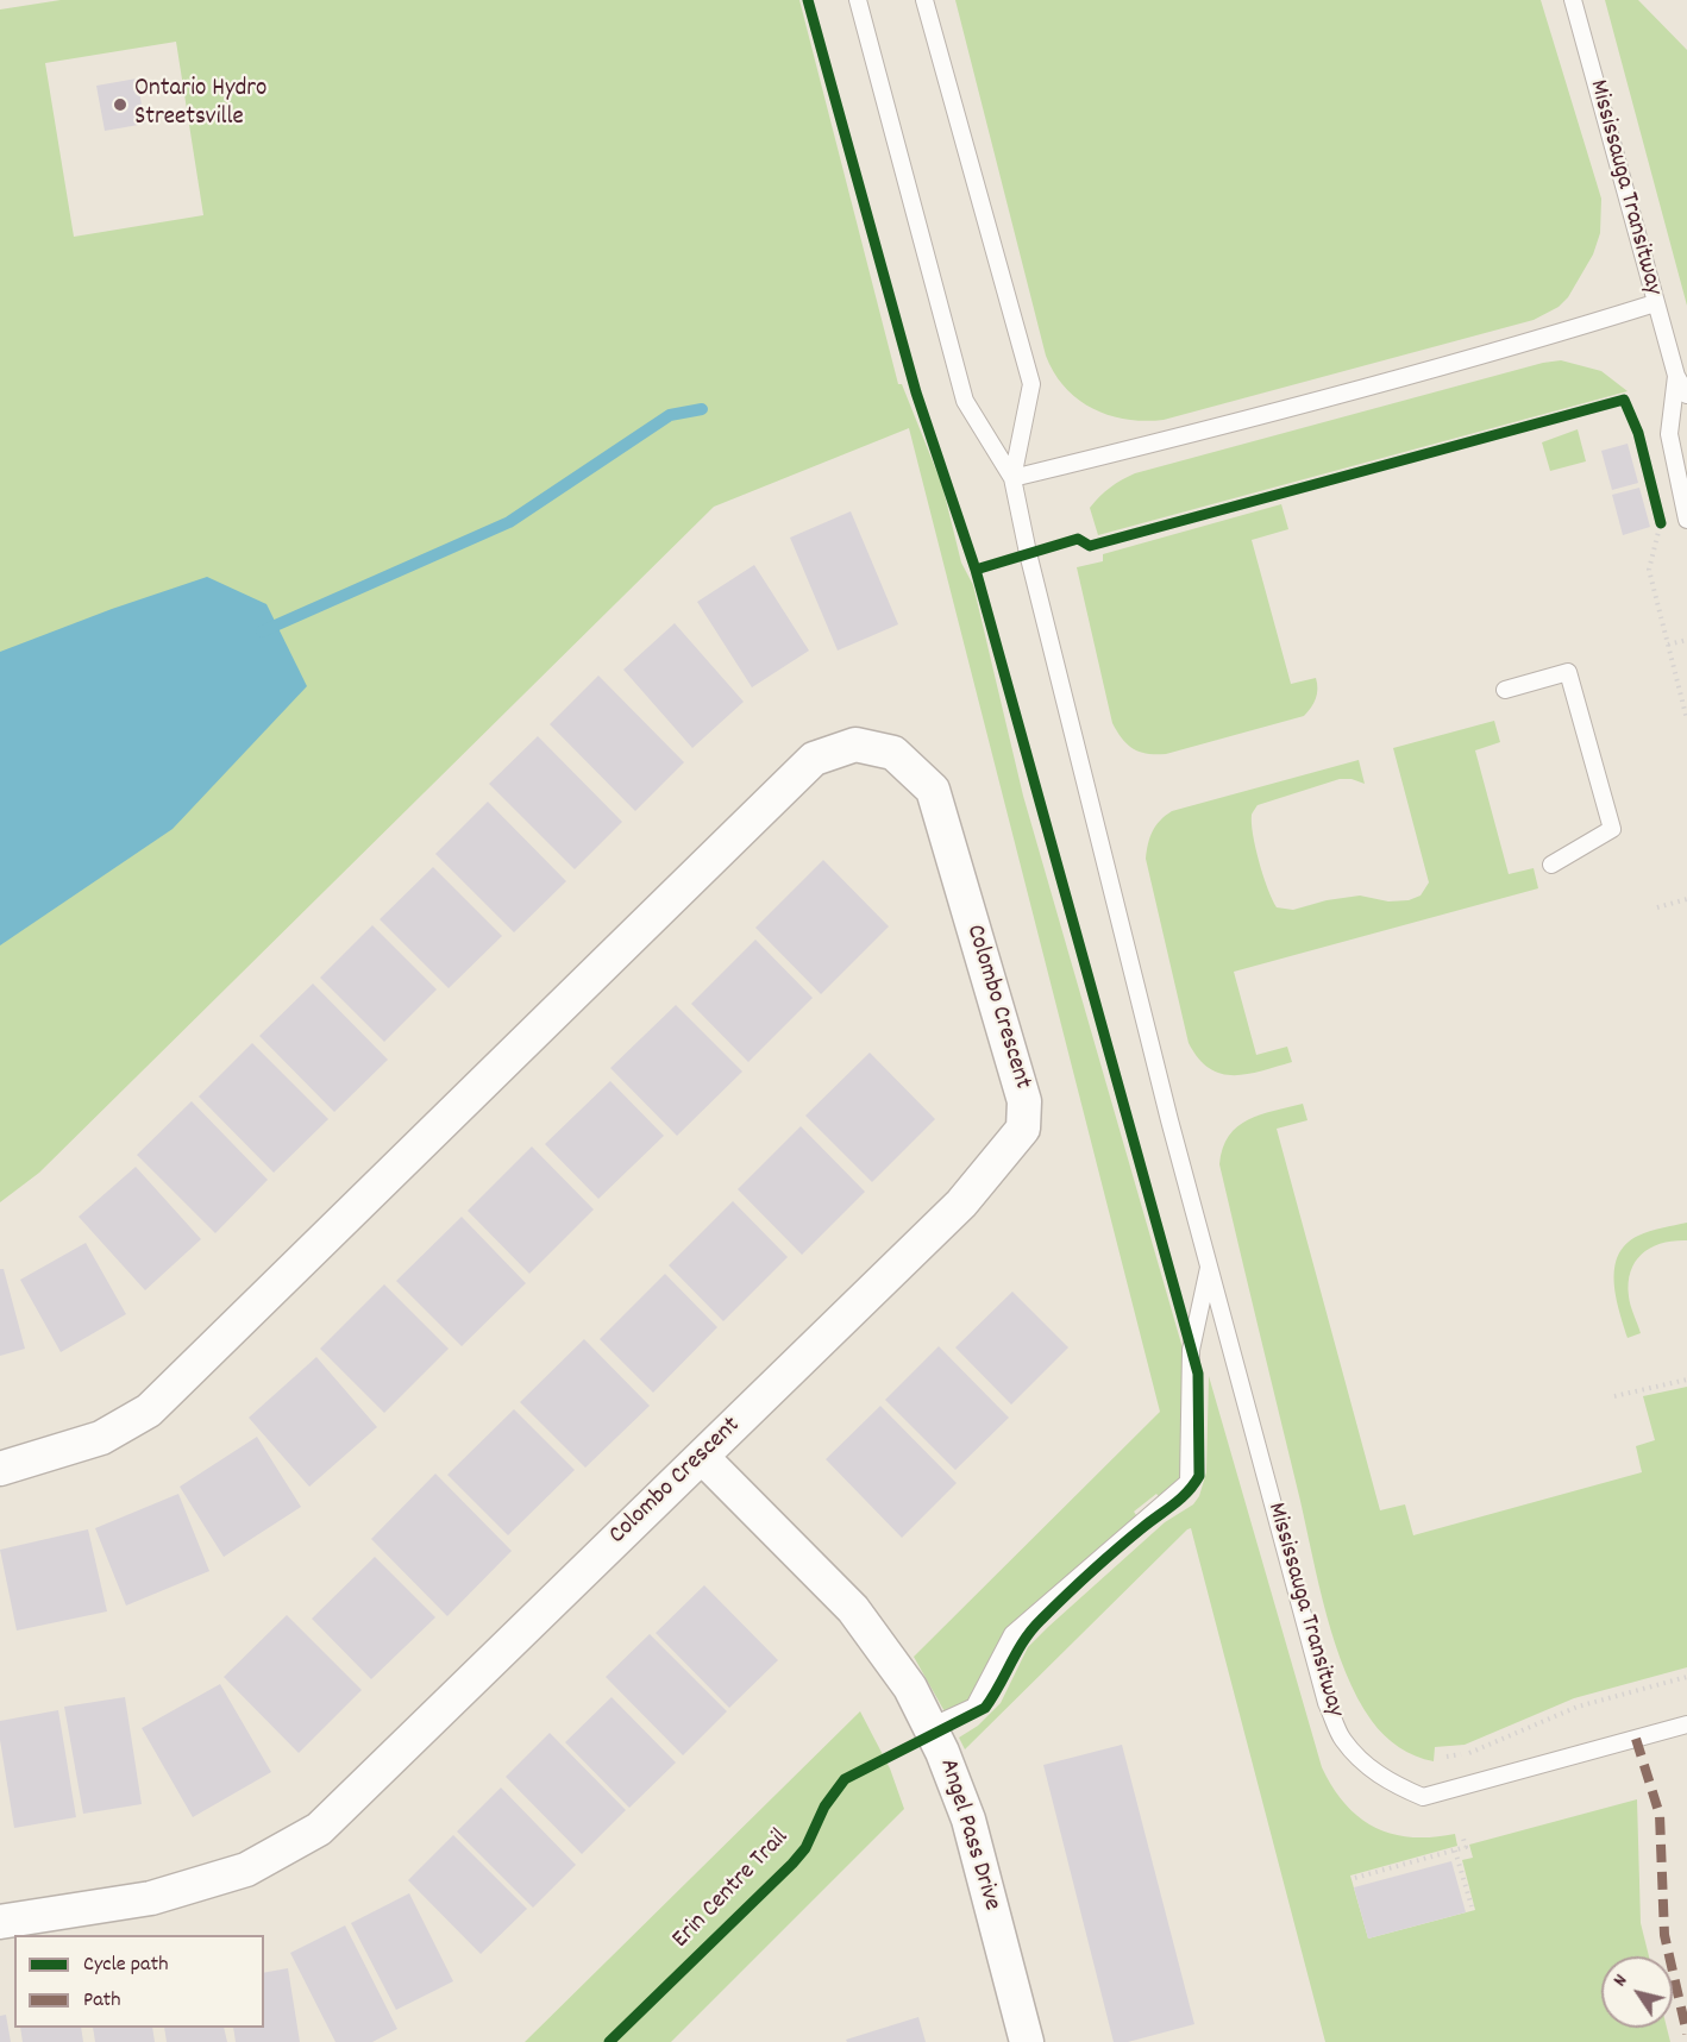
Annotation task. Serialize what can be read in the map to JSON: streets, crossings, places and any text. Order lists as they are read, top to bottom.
{
  "streets": {
    "street": ["Colombo Crescent", "Angel Pass Drive"],
    "lane": ["Mississauga Transitway"],
    "cycle path": ["Erin Centre Trail"]
  },
  "crossings": [
    ["Colombo Crescent", "Angel Pass Drive"]
  ],
  "places": ["Ontario Hydro Streetsville"],
  "legend": ["Cycle path", "Path"],
  "north": "top left"
}
